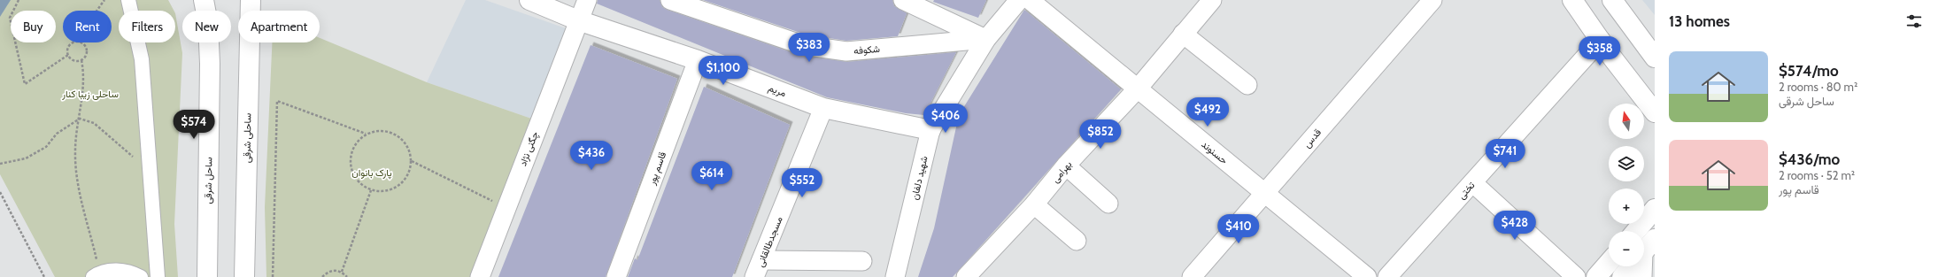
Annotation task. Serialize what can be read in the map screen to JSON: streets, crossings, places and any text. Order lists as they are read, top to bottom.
{
  "streets": {
    "main road": ["مریم", "ساحلی شرقی", "ساحل شرقی"],
    "street": [
      "شکوفه",
      "قدس",
      "چگنی نژاد",
      "حسنوند",
      "قاسم پور",
      "بهرامی",
      "شهید دلفان",
      "تختی",
      "مسجدطالقانی"
    ]
  },
  "crossings": [
    ["شکوفه", "شهید دلفان"],
    ["مریم", "چگنی نژاد"],
    ["مریم", "قاسم پور"],
    ["مریم", "شهید دلفان"],
    ["مریم", "مسجدطالقانی"],
    ["قدس", "حسنوند"],
    ["حسنوند", "بهرامی"]
  ],
  "parks": ["ساحلی زیبا کنار", "پارک بانوان"],
  "north": "top",
  "page": {
    "heading": "13 homes",
    "chip": [
      "Buy",
      "Rent",
      "Filters",
      "New",
      "Apartment"
    ],
    "price": [
      "$383",
      "$358",
      "$1,100",
      "$492",
      "$406",
      "$574",
      "$852",
      "$741",
      "$436",
      "$614",
      "$552",
      "$428",
      "$410"
    ],
    "list": [
      {
        "name": "$574/mo",
        "note": "2 rooms · 80 m² · ساحل شرقی"
      },
      {
        "name": "$436/mo",
        "note": "2 rooms · 52 m² · قاسم پور"
      }
    ],
    "map_buttons": ["+", "−"]
  }
}
